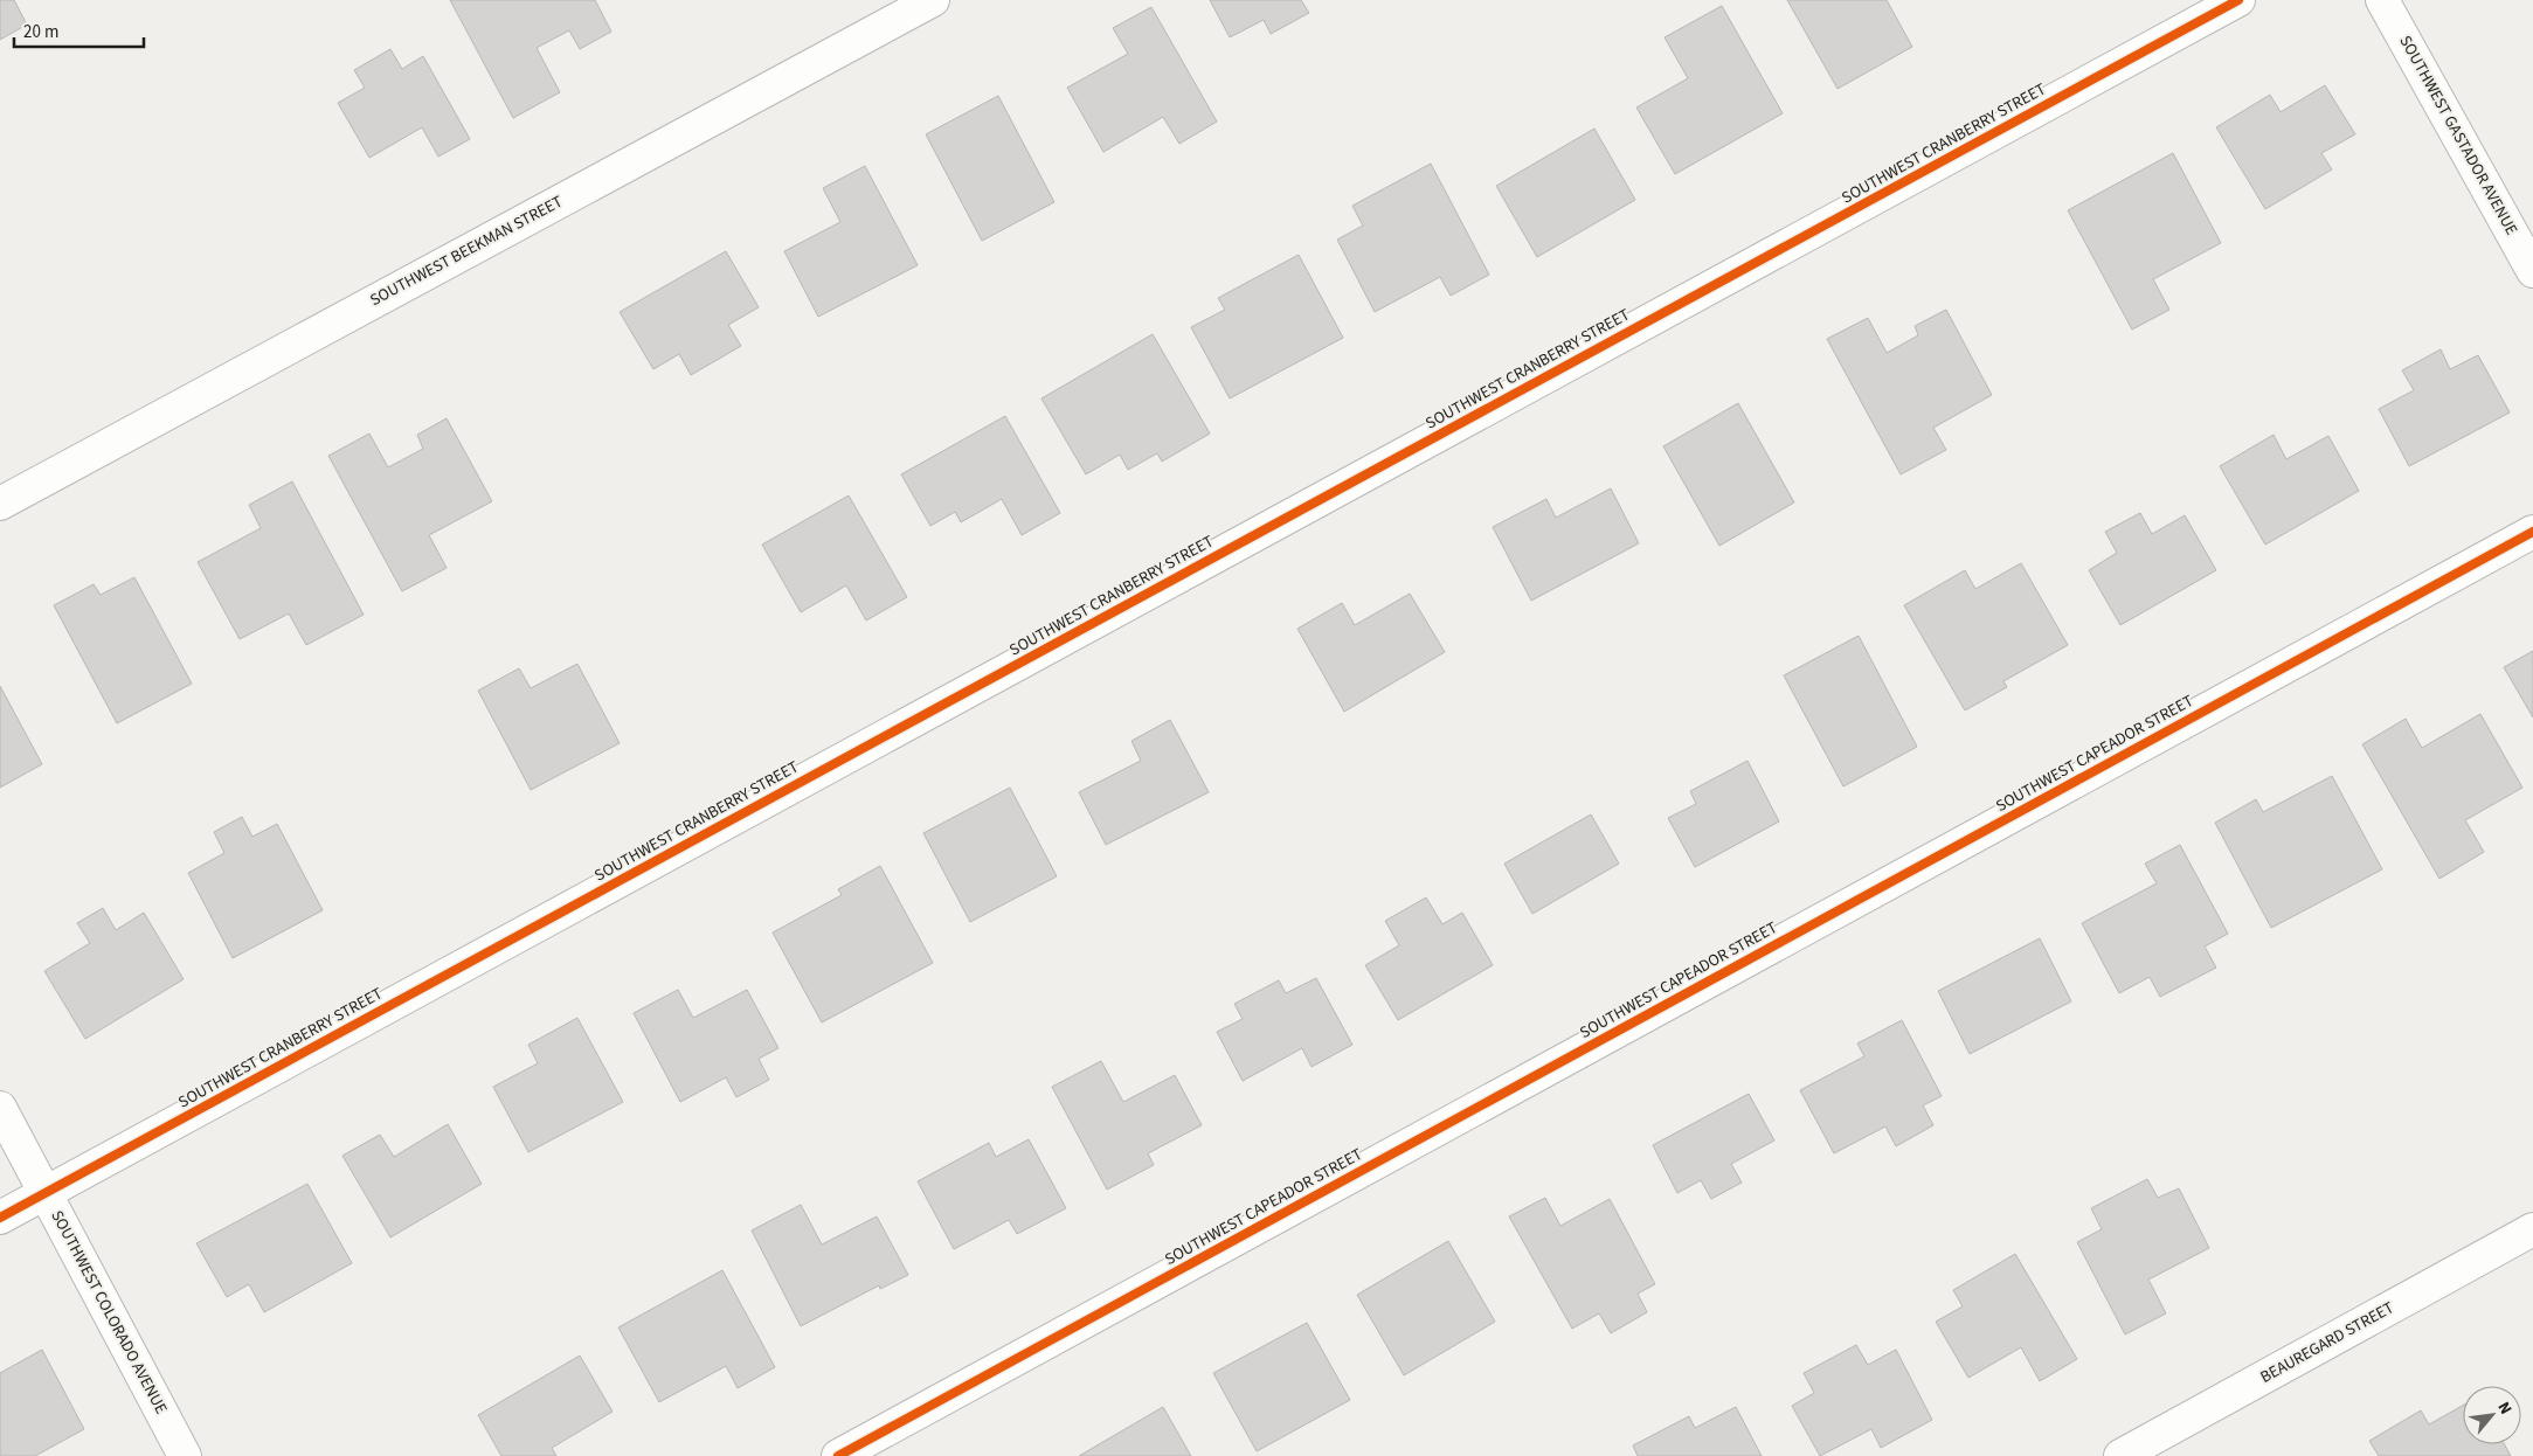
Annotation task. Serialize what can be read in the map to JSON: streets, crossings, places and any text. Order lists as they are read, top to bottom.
{
  "streets": {
    "street": [
      "SOUTHWEST GASTADOR AVENUE",
      "SOUTHWEST CRANBERRY STREET",
      "SOUTHWEST BEEKMAN STREET",
      "SOUTHWEST CAPEADOR STREET",
      "SOUTHWEST COLORADO AVENUE",
      "BEAUREGARD STREET"
    ]
  },
  "crossings": [
    ["SOUTHWEST CRANBERRY STREET", "SOUTHWEST COLORADO AVENUE"]
  ],
  "scale_bar": "20 m",
  "north": "top right"
}
